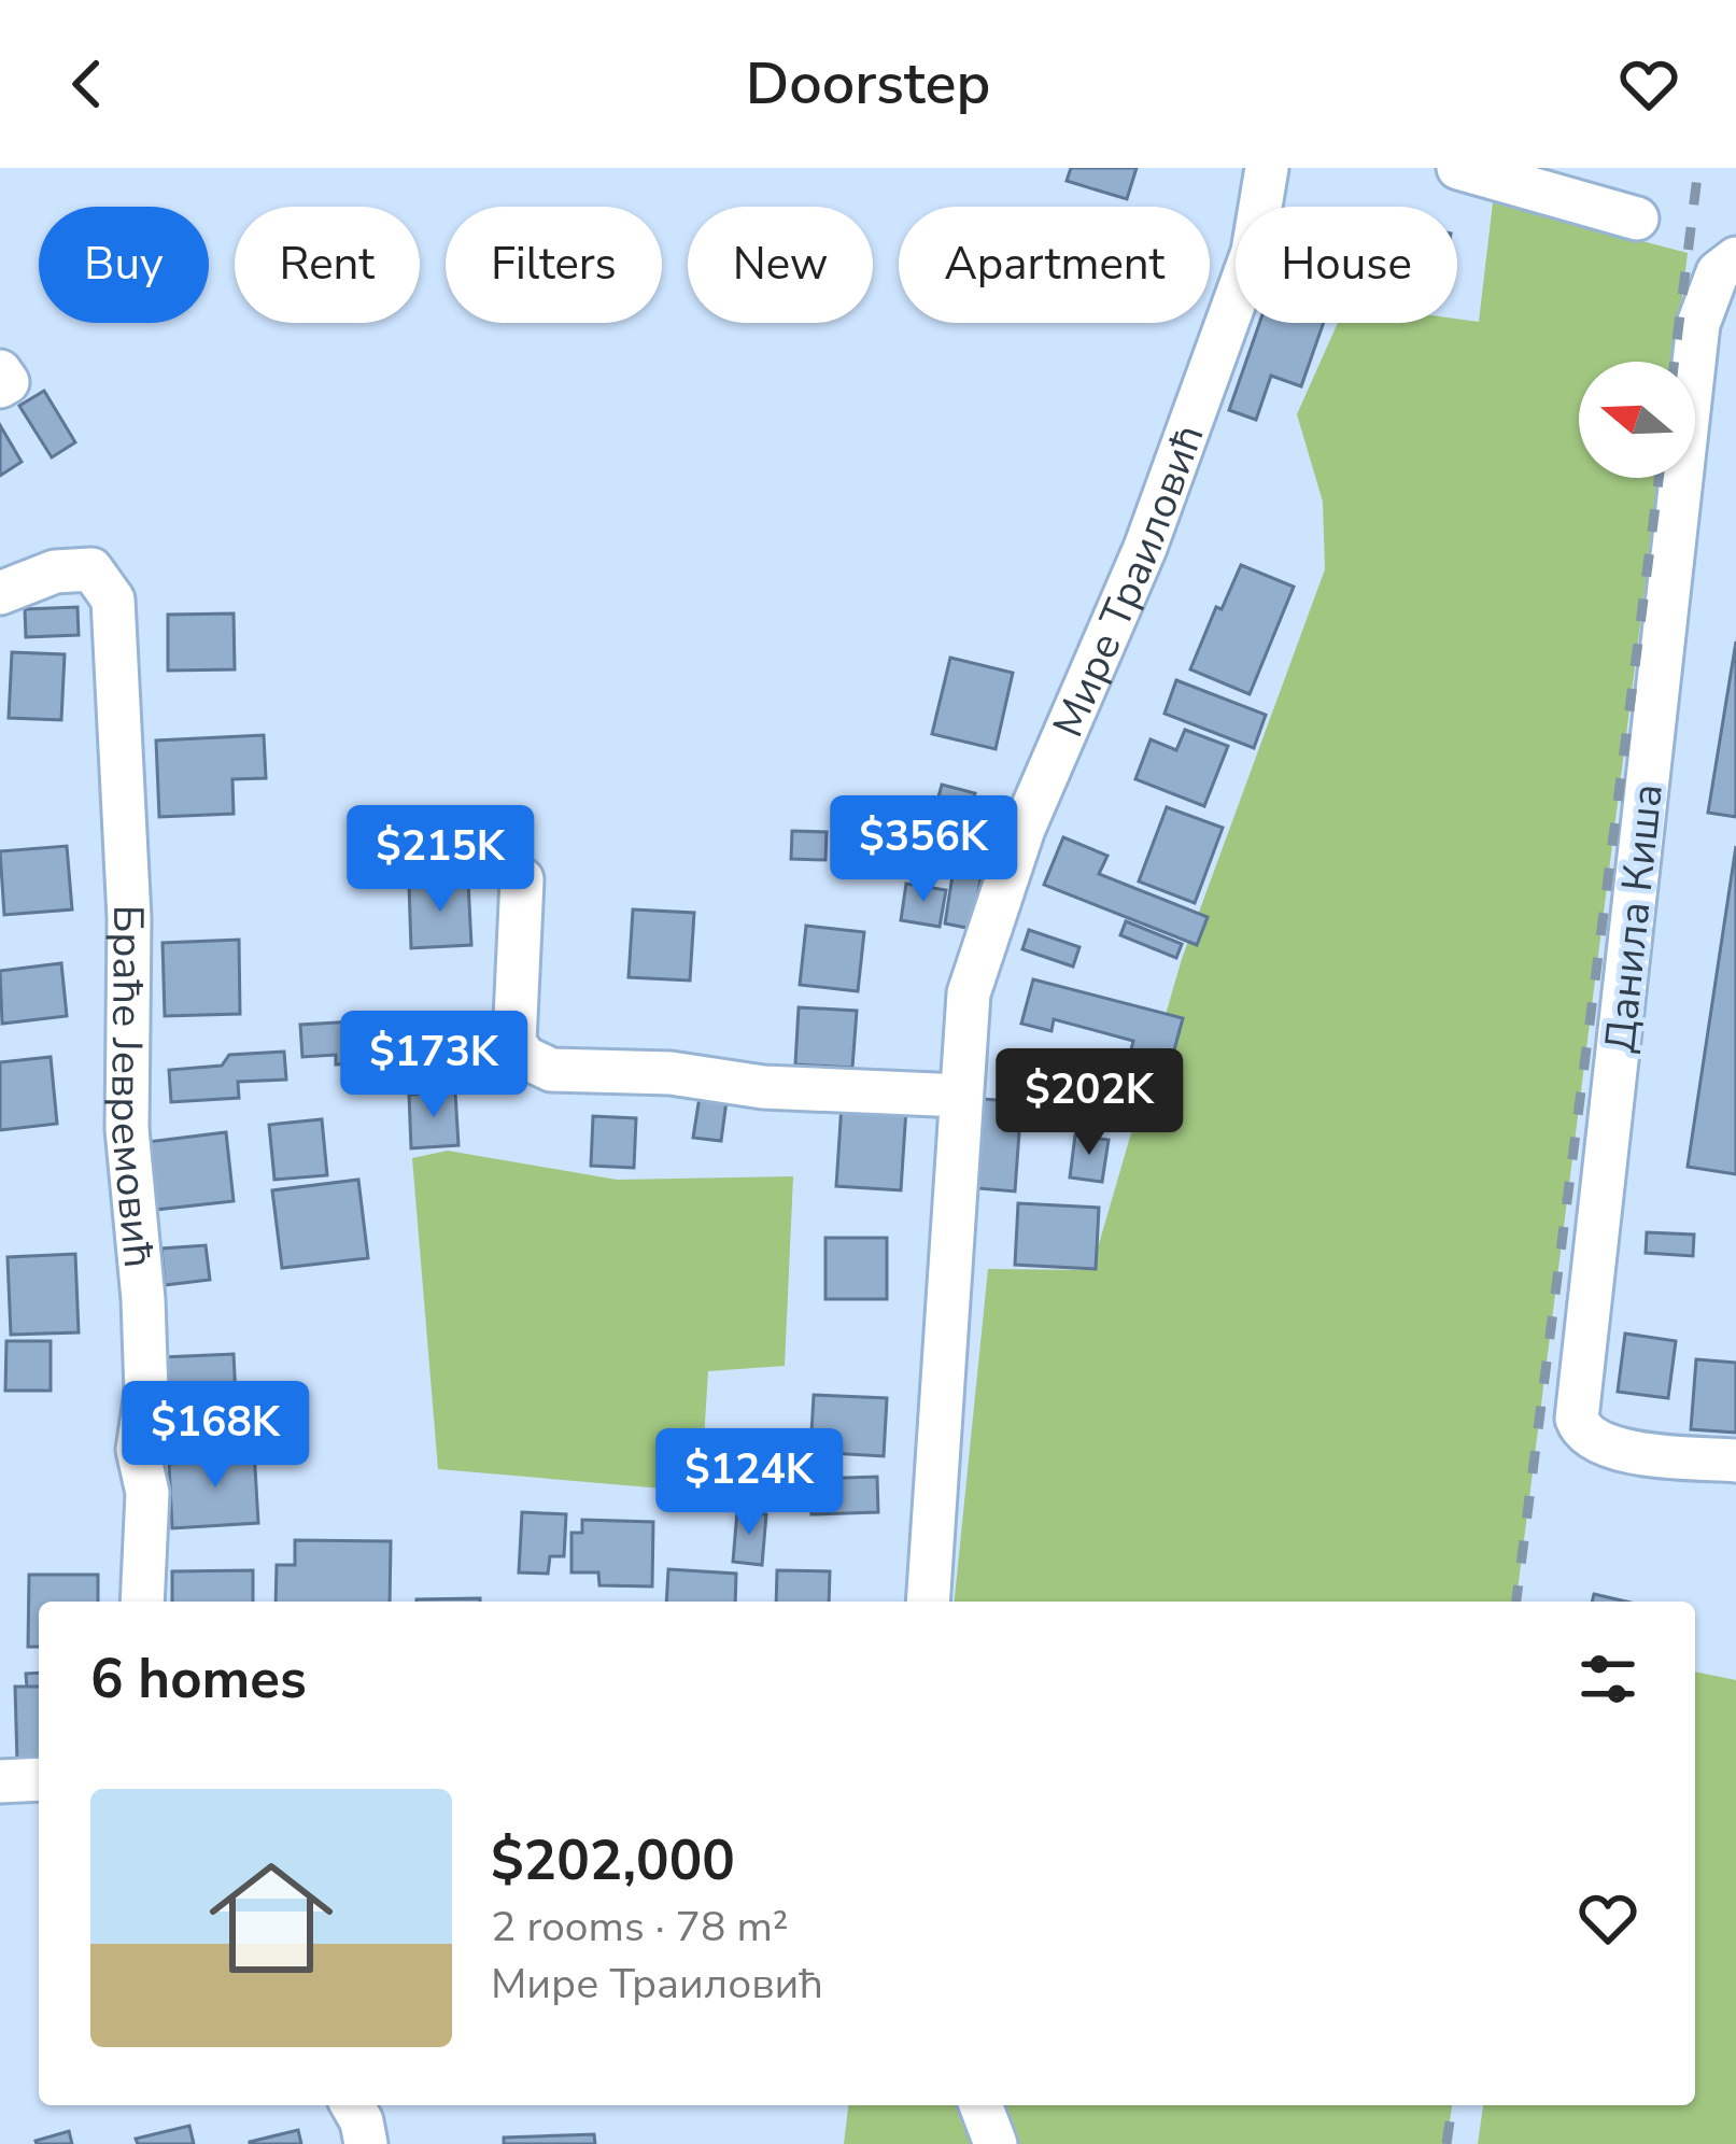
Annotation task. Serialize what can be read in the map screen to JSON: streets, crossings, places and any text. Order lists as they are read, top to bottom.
{
  "streets": {
    "street": ["Мире Траиловић", "Данила Киша", "Браће Јевремовић"]
  },
  "north": "left",
  "page": {
    "header": "Doorstep",
    "chip": [
      "Buy",
      "Rent",
      "Filters",
      "New",
      "Apartment",
      "House"
    ],
    "price": [
      "$356K",
      "$215K",
      "$173K",
      "$202K",
      "$168K",
      "$124K"
    ],
    "heading": "6 homes",
    "list": [
      {
        "name": "$202,000",
        "note": "2 rooms · 78 m² · Мире Траиловић"
      }
    ]
  }
}
